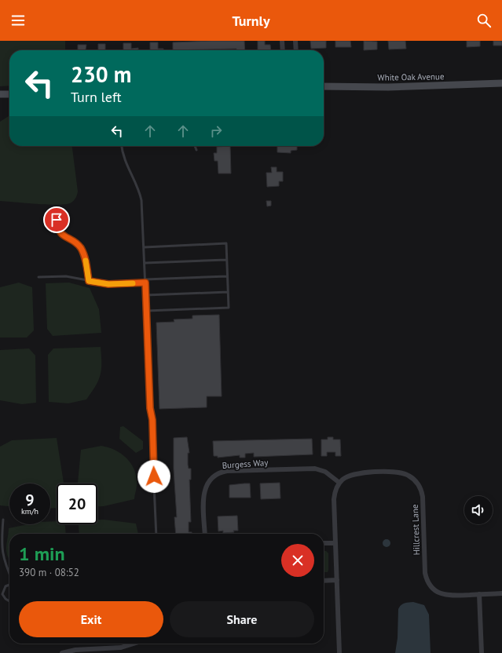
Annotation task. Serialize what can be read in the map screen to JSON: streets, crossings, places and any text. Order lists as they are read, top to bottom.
{
  "streets": {
    "street": ["White Oak Avenue", "Burgess Way", "Hillcrest Lane"]
  },
  "crossings": [
    ["Burgess Way", "Hillcrest Lane"]
  ],
  "page": {
    "header": "Turnly",
    "turn": ["230 m", "Turn left"],
    "speed": "9 km/h",
    "limit": "20",
    "heading": ["1 min", "390 m · 08:52"],
    "buttons": ["Exit", "Share"]
  }
}
